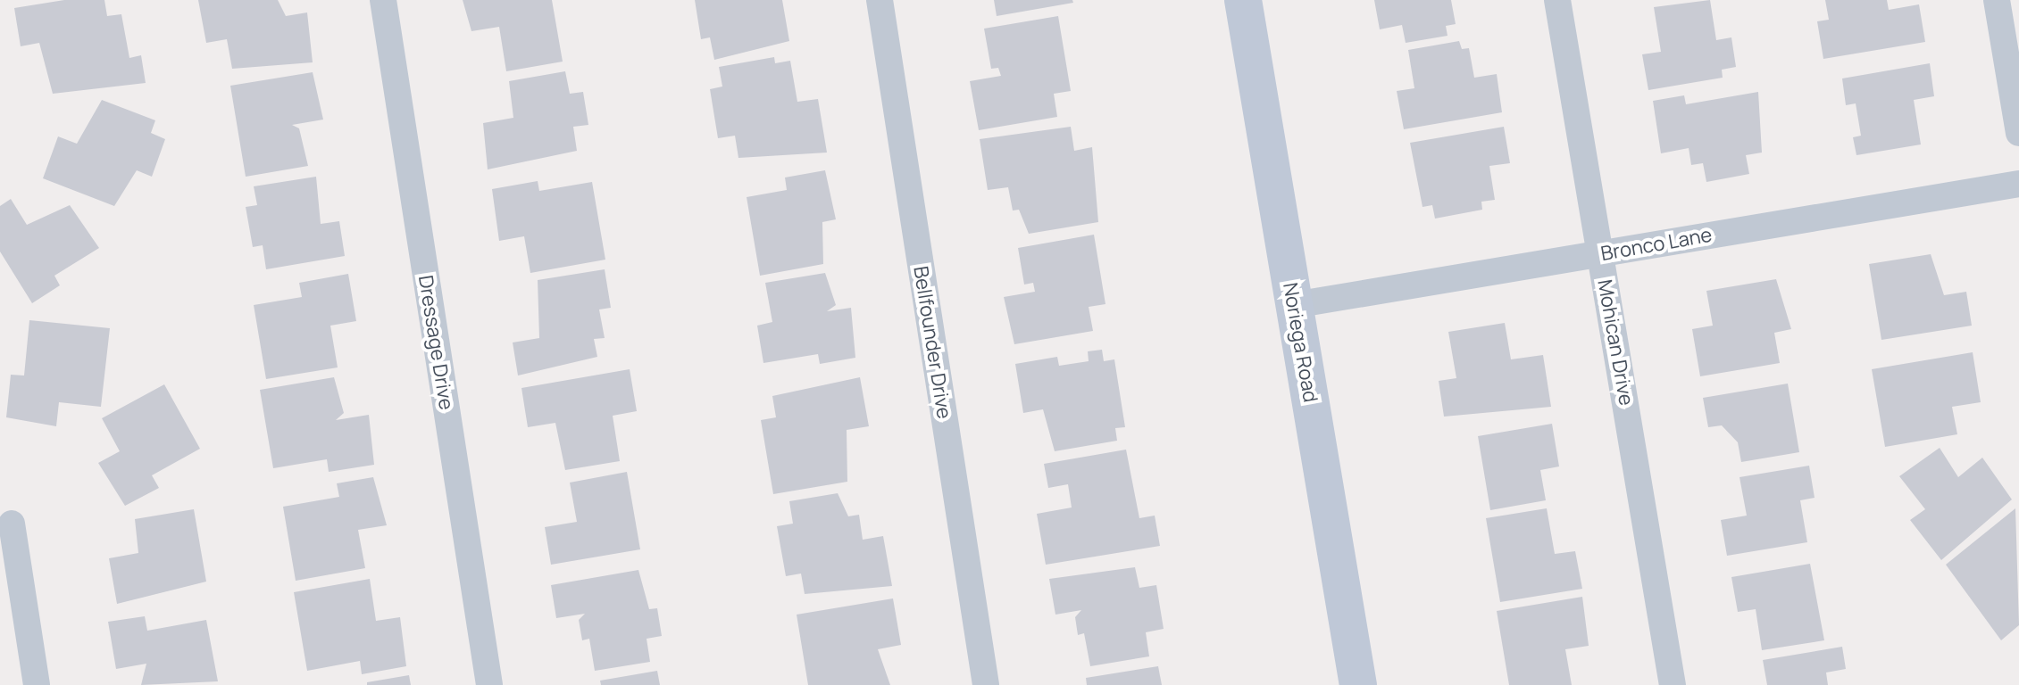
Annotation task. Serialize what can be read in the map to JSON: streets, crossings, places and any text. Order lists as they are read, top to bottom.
{
  "streets": {
    "street": [
      "Bronco Lane",
      "Dressage Drive",
      "Bellfounder Drive",
      "Noriega Road",
      "Mohican Drive"
    ]
  },
  "crossings": [
    ["Bronco Lane", "Noriega Road"],
    ["Bronco Lane", "Mohican Drive"]
  ]
}
